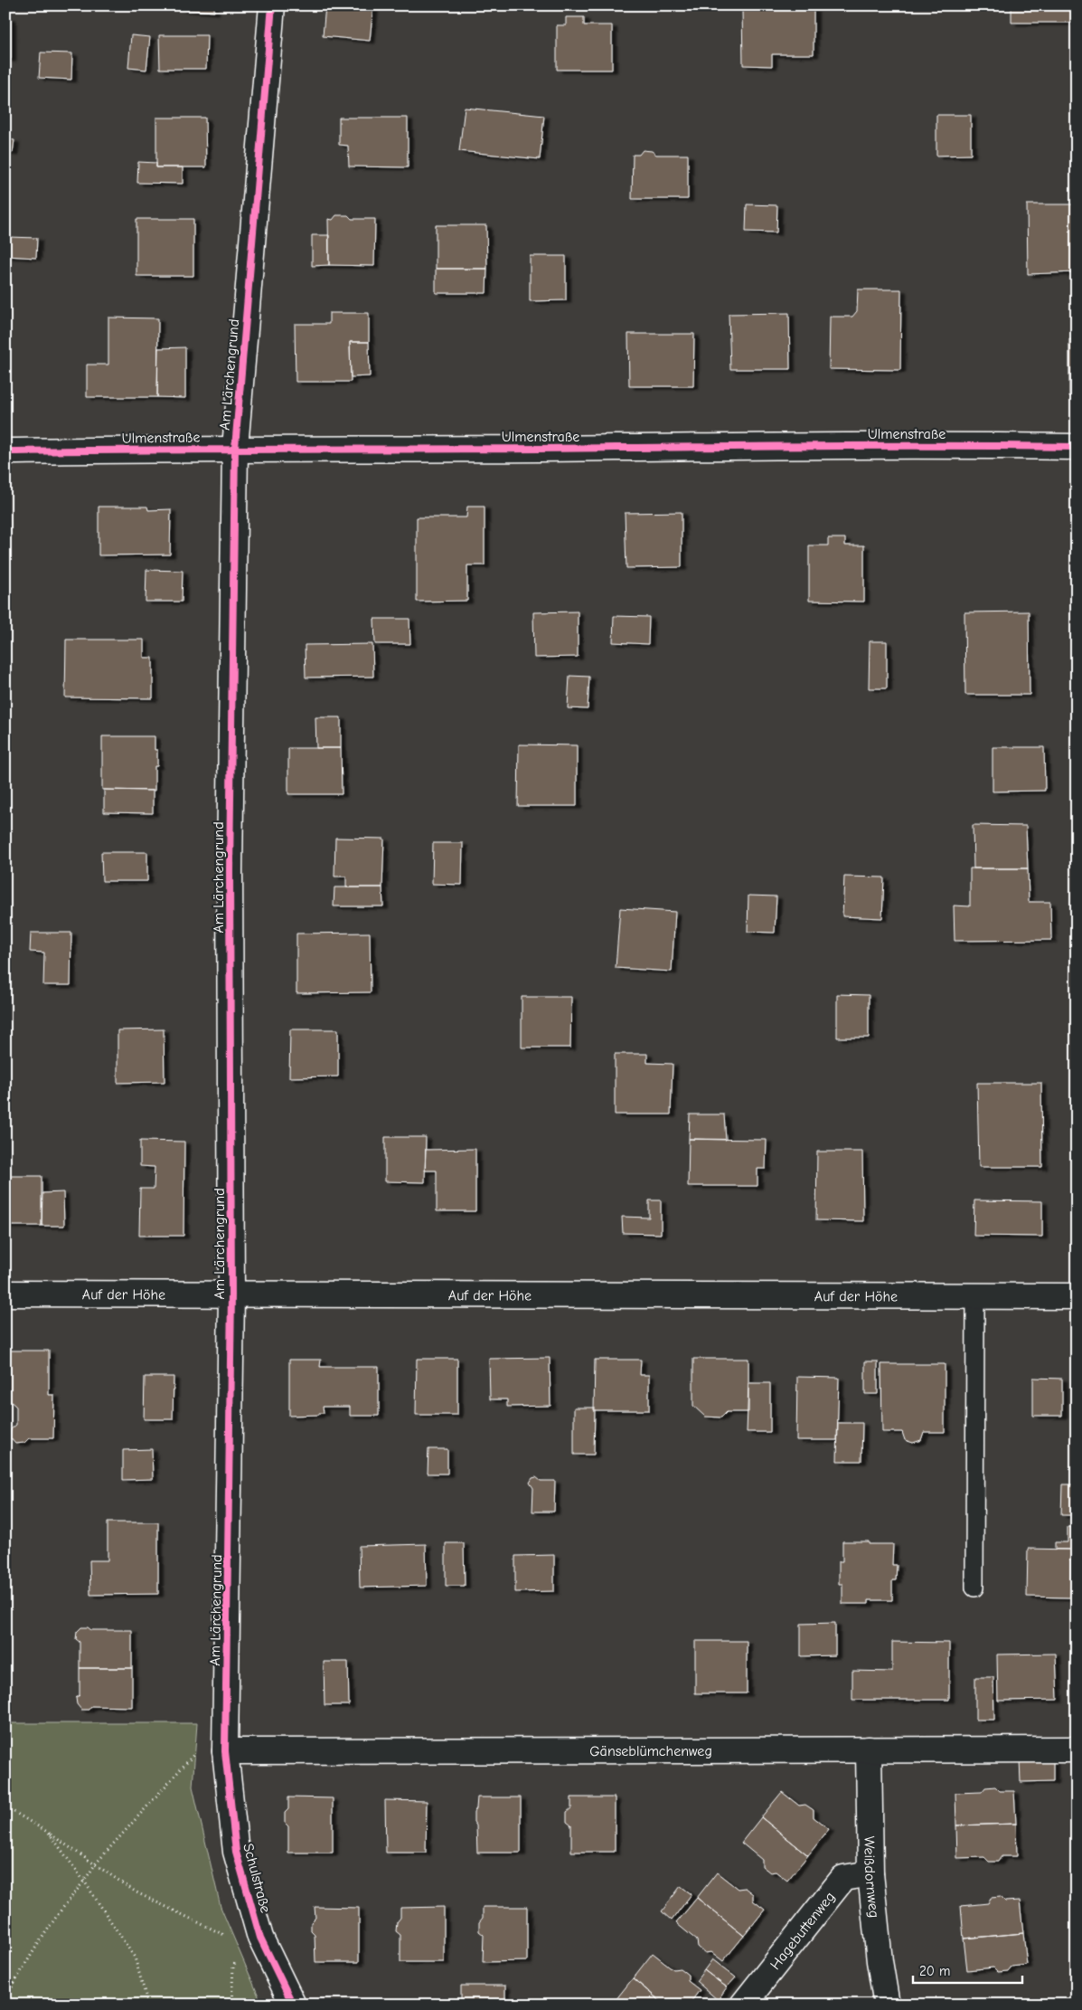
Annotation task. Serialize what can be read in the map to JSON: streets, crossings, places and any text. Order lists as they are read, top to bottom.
{
  "streets": {
    "street": [
      "Am Lärchengrund",
      "Ulmenstraße",
      "Auf der Höhe",
      "Gänseblümchenweg",
      "Weißdornweg",
      "Schulstraße",
      "Hagebuttenweg"
    ]
  },
  "crossings": [
    ["Am Lärchengrund", "Ulmenstraße"],
    ["Am Lärchengrund", "Auf der Höhe"],
    ["Am Lärchengrund", "Gänseblümchenweg"],
    ["Am Lärchengrund", "Schulstraße"],
    ["Gänseblümchenweg", "Weißdornweg"],
    ["Gänseblümchenweg", "Schulstraße"],
    ["Weißdornweg", "Hagebuttenweg"]
  ],
  "scale_bar": "20 m"
}
